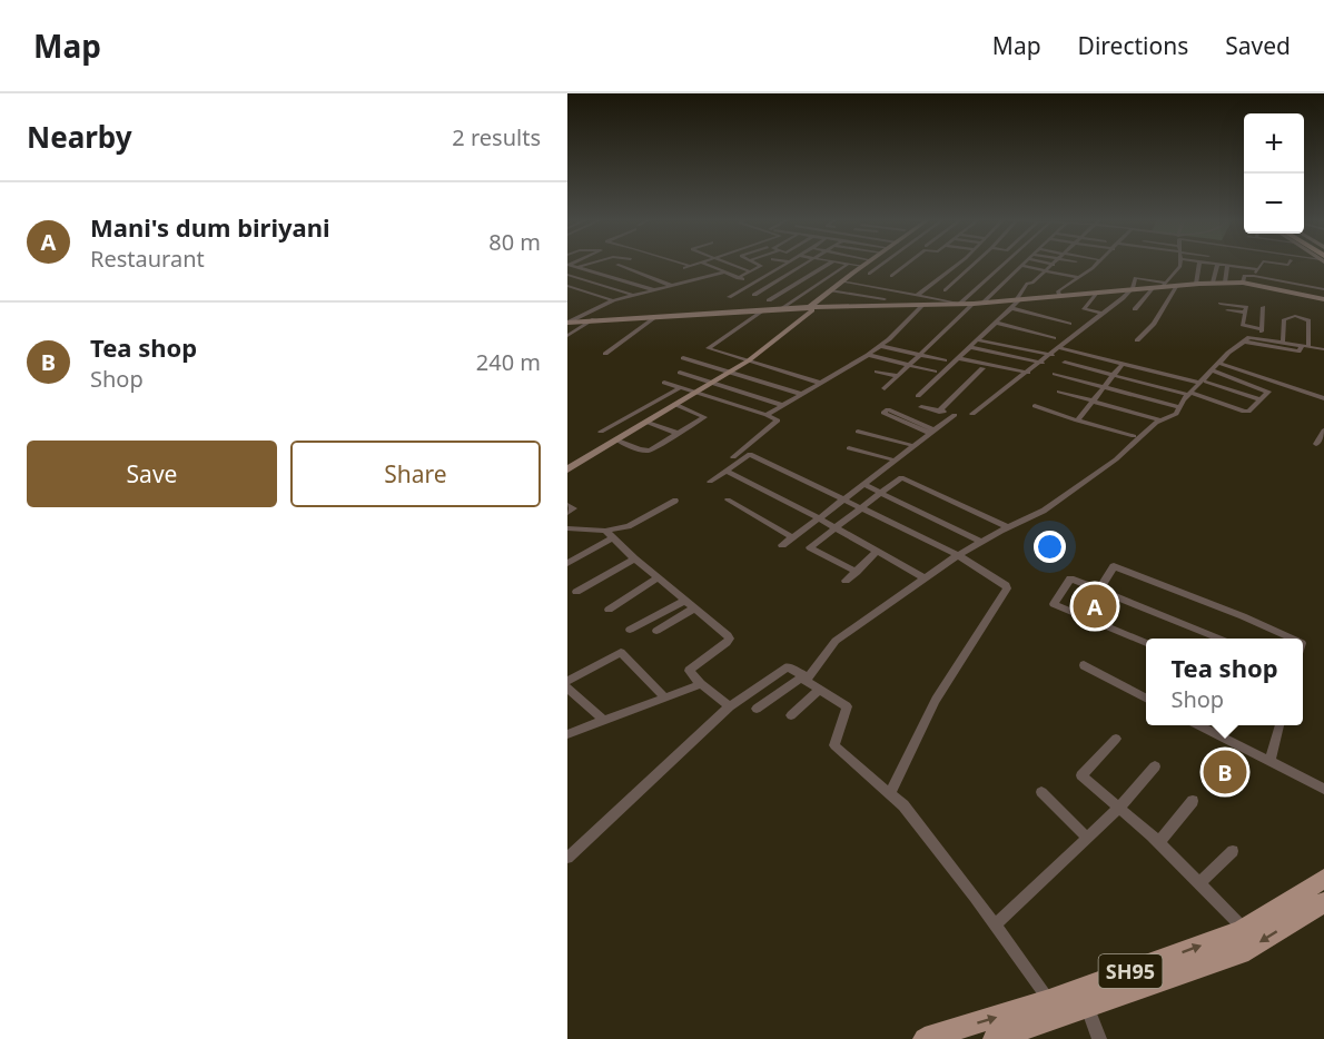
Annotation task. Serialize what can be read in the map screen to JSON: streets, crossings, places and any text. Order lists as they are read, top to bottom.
{
  "streets": {
    "main road": ["SH95"]
  },
  "page": {
    "header": "Map",
    "nav": ["Map", "Directions", "Saved"],
    "heading": ["Nearby", "2 results"],
    "map_buttons": ["+", "−"],
    "list": [
      {
        "mark": "A",
        "name": "Mani's dum biriyani",
        "note": "Restaurant",
        "value": "80 m"
      },
      {
        "mark": "B",
        "name": "Tea shop",
        "note": "Shop",
        "value": "240 m"
      }
    ],
    "buttons": ["Save", "Share"],
    "pins": ["A", "B"],
    "popup": ["Tea shop", "Shop"]
  }
}
